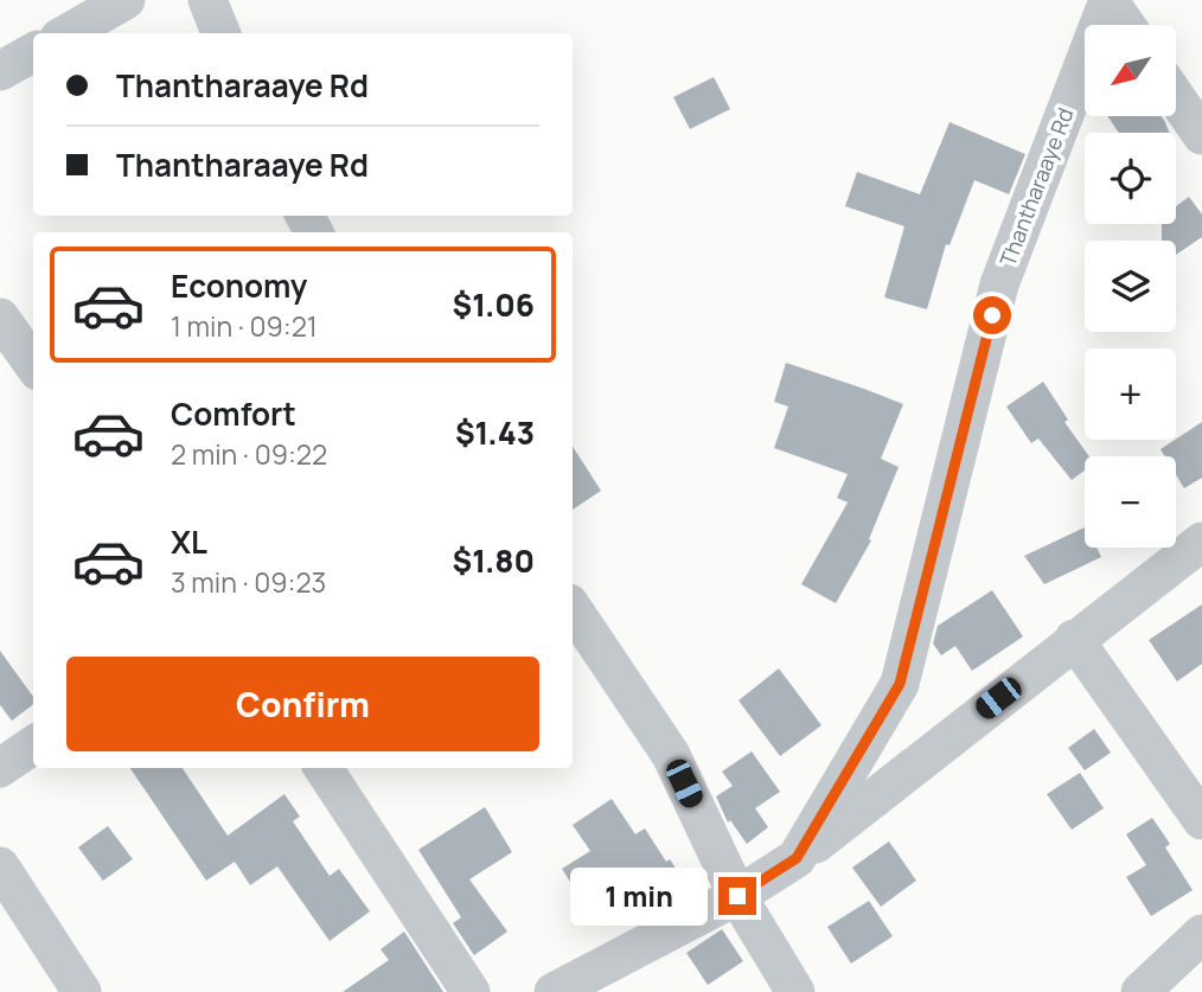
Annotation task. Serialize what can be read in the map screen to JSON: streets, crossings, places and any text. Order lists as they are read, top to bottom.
{
  "streets": {
    "street": ["Thantharaaye Rd"]
  },
  "north": "bottom left",
  "page": {
    "map_buttons": ["+", "−"],
    "banner": ["Thantharaaye Rd", "Thantharaaye Rd"],
    "list": [
      {
        "name": "Economy",
        "note": "1 min · 09:21",
        "value": "$1.06"
      },
      {
        "name": "Comfort",
        "note": "2 min · 09:22",
        "value": "$1.43"
      },
      {
        "name": "XL",
        "note": "3 min · 09:23",
        "value": "$1.80"
      }
    ],
    "buttons": "Confirm",
    "bubble": "1 min"
  }
}
